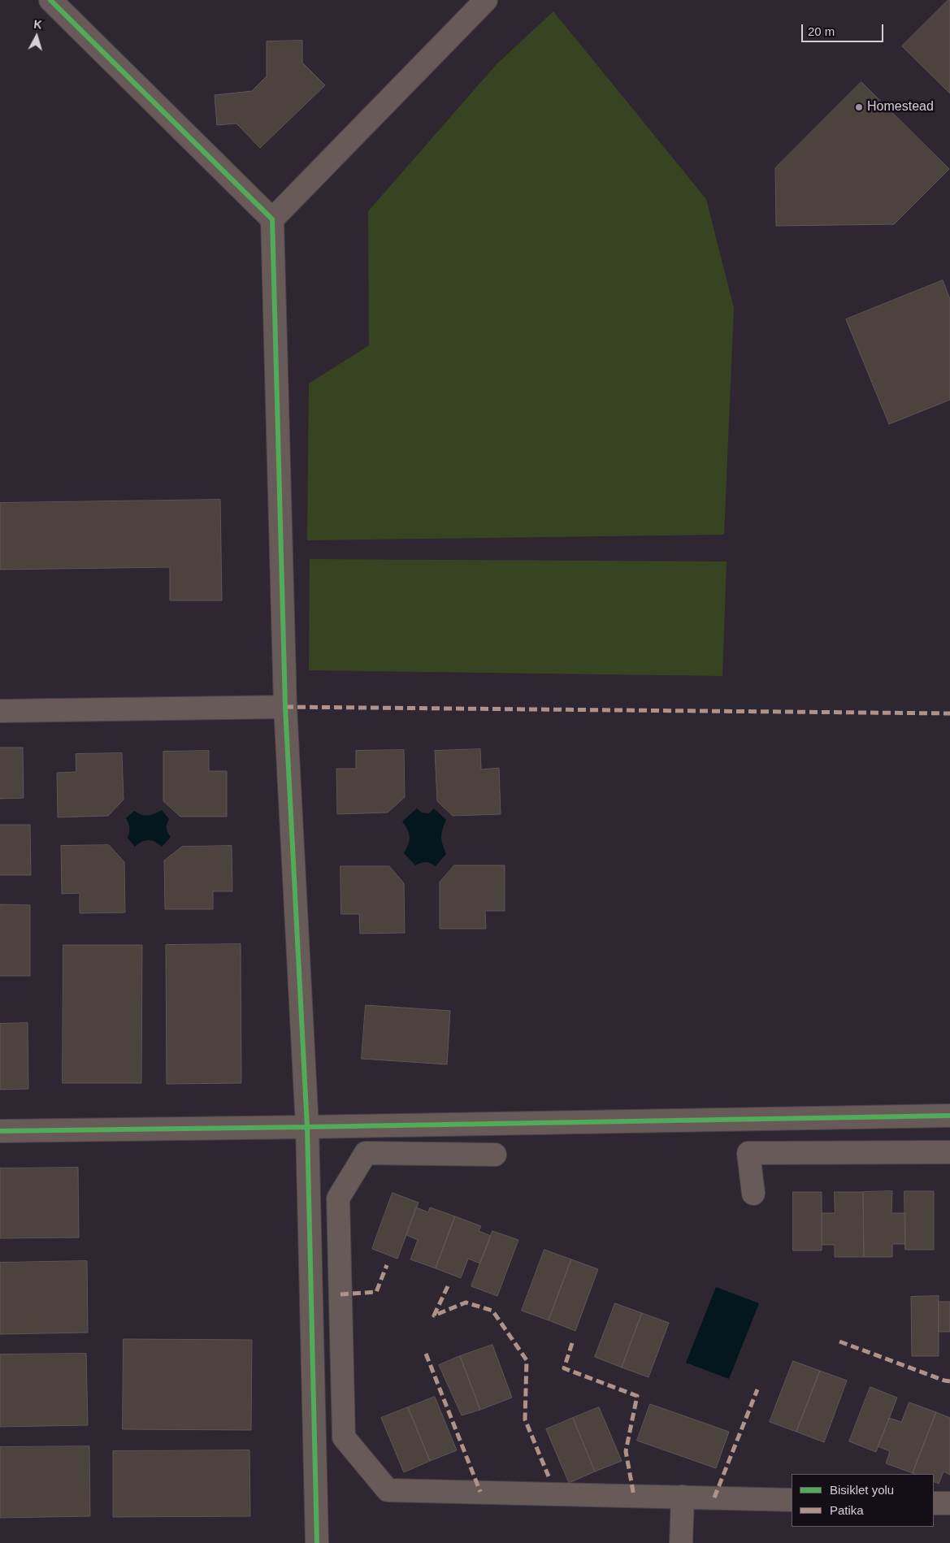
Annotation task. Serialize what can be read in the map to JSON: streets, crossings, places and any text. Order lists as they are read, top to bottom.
{
  "places": ["Homestead"],
  "legend": ["Bisiklet yolu", "Patika"],
  "scale_bar": "20 m",
  "north": "top"
}
